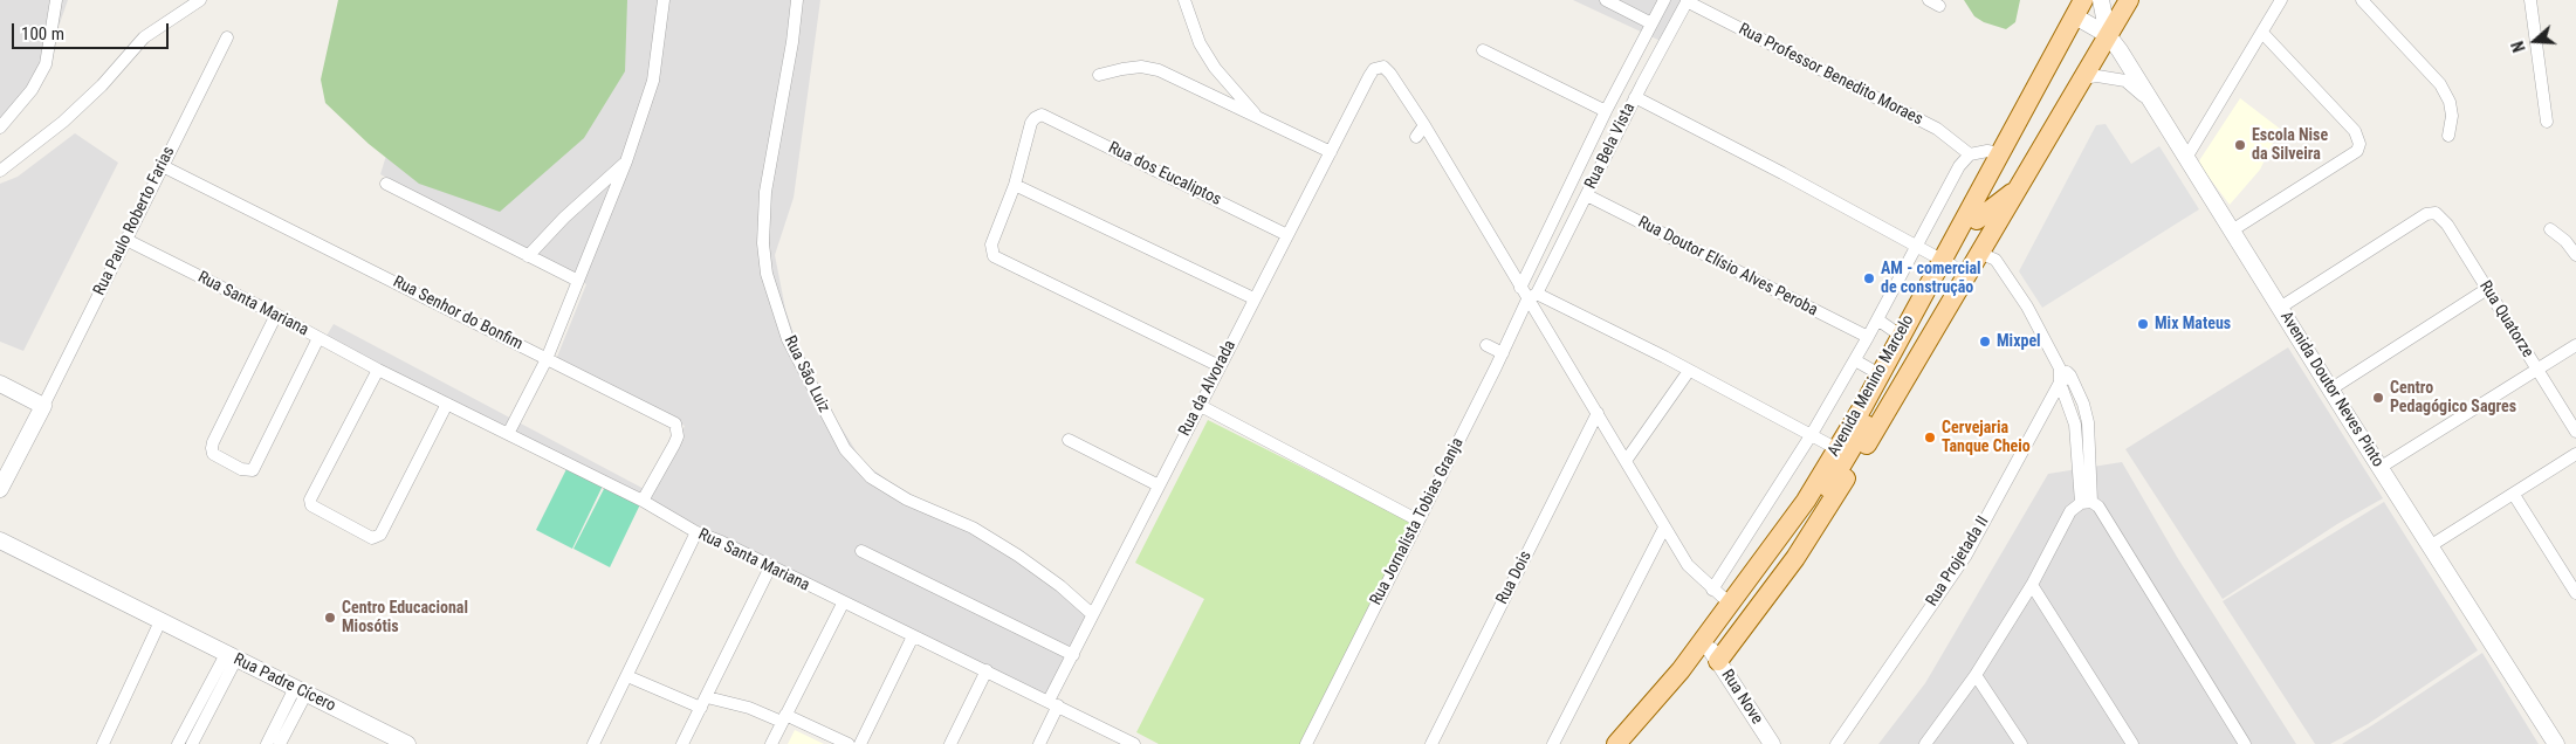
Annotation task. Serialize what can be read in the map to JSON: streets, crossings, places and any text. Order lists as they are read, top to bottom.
{
  "streets": {
    "main road": ["Avenida Menino Marcelo"],
    "street": [
      "Rua Professor Benedito Moraes",
      "Rua Bela Vista",
      "Rua dos Eucaliptos",
      "Rua Paulo Roberto Farias",
      "Rua Doutor Elísio Alves Peroba",
      "Rua Santa Mariana",
      "Rua Senhor do Bonfim",
      "Rua Quatorze",
      "Rua São Luiz",
      "Rua da Alvorada",
      "Avenida Doutor Neves Pinto",
      "Rua Jornalista Tobias Granja",
      "Rua Projetada II",
      "Rua Dois",
      "Rua Padre Cícero",
      "Rua Nove"
    ]
  },
  "crossings": [
    ["Rua Professor Benedito Moraes", "Rua Bela Vista"],
    ["Rua Bela Vista", "Rua Doutor Elísio Alves Peroba"],
    ["Rua Bela Vista", "Rua Jornalista Tobias Granja"],
    ["Rua dos Eucaliptos", "Rua da Alvorada"],
    ["Rua Paulo Roberto Farias", "Rua Santa Mariana"],
    ["Rua Paulo Roberto Farias", "Rua Senhor do Bonfim"],
    ["Rua Santa Mariana", "Rua Senhor do Bonfim"],
    ["Rua Santa Mariana", "Rua da Alvorada"],
    ["Rua Quatorze", "Avenida Doutor Neves Pinto"],
    ["Rua São Luiz", "Rua da Alvorada"],
    ["Avenida Menino Marcelo", "Rua Nove"]
  ],
  "places": [
    "Escola Nise da Silveira",
    "AM - comercial de construção",
    "Mix Mateus",
    "Mixpel",
    "Centro Pedagógico Sagres",
    "Cervejaria Tanque Cheio",
    "Centro Educacional Miosótis"
  ],
  "scale_bar": "100 m",
  "north": "left"
}
